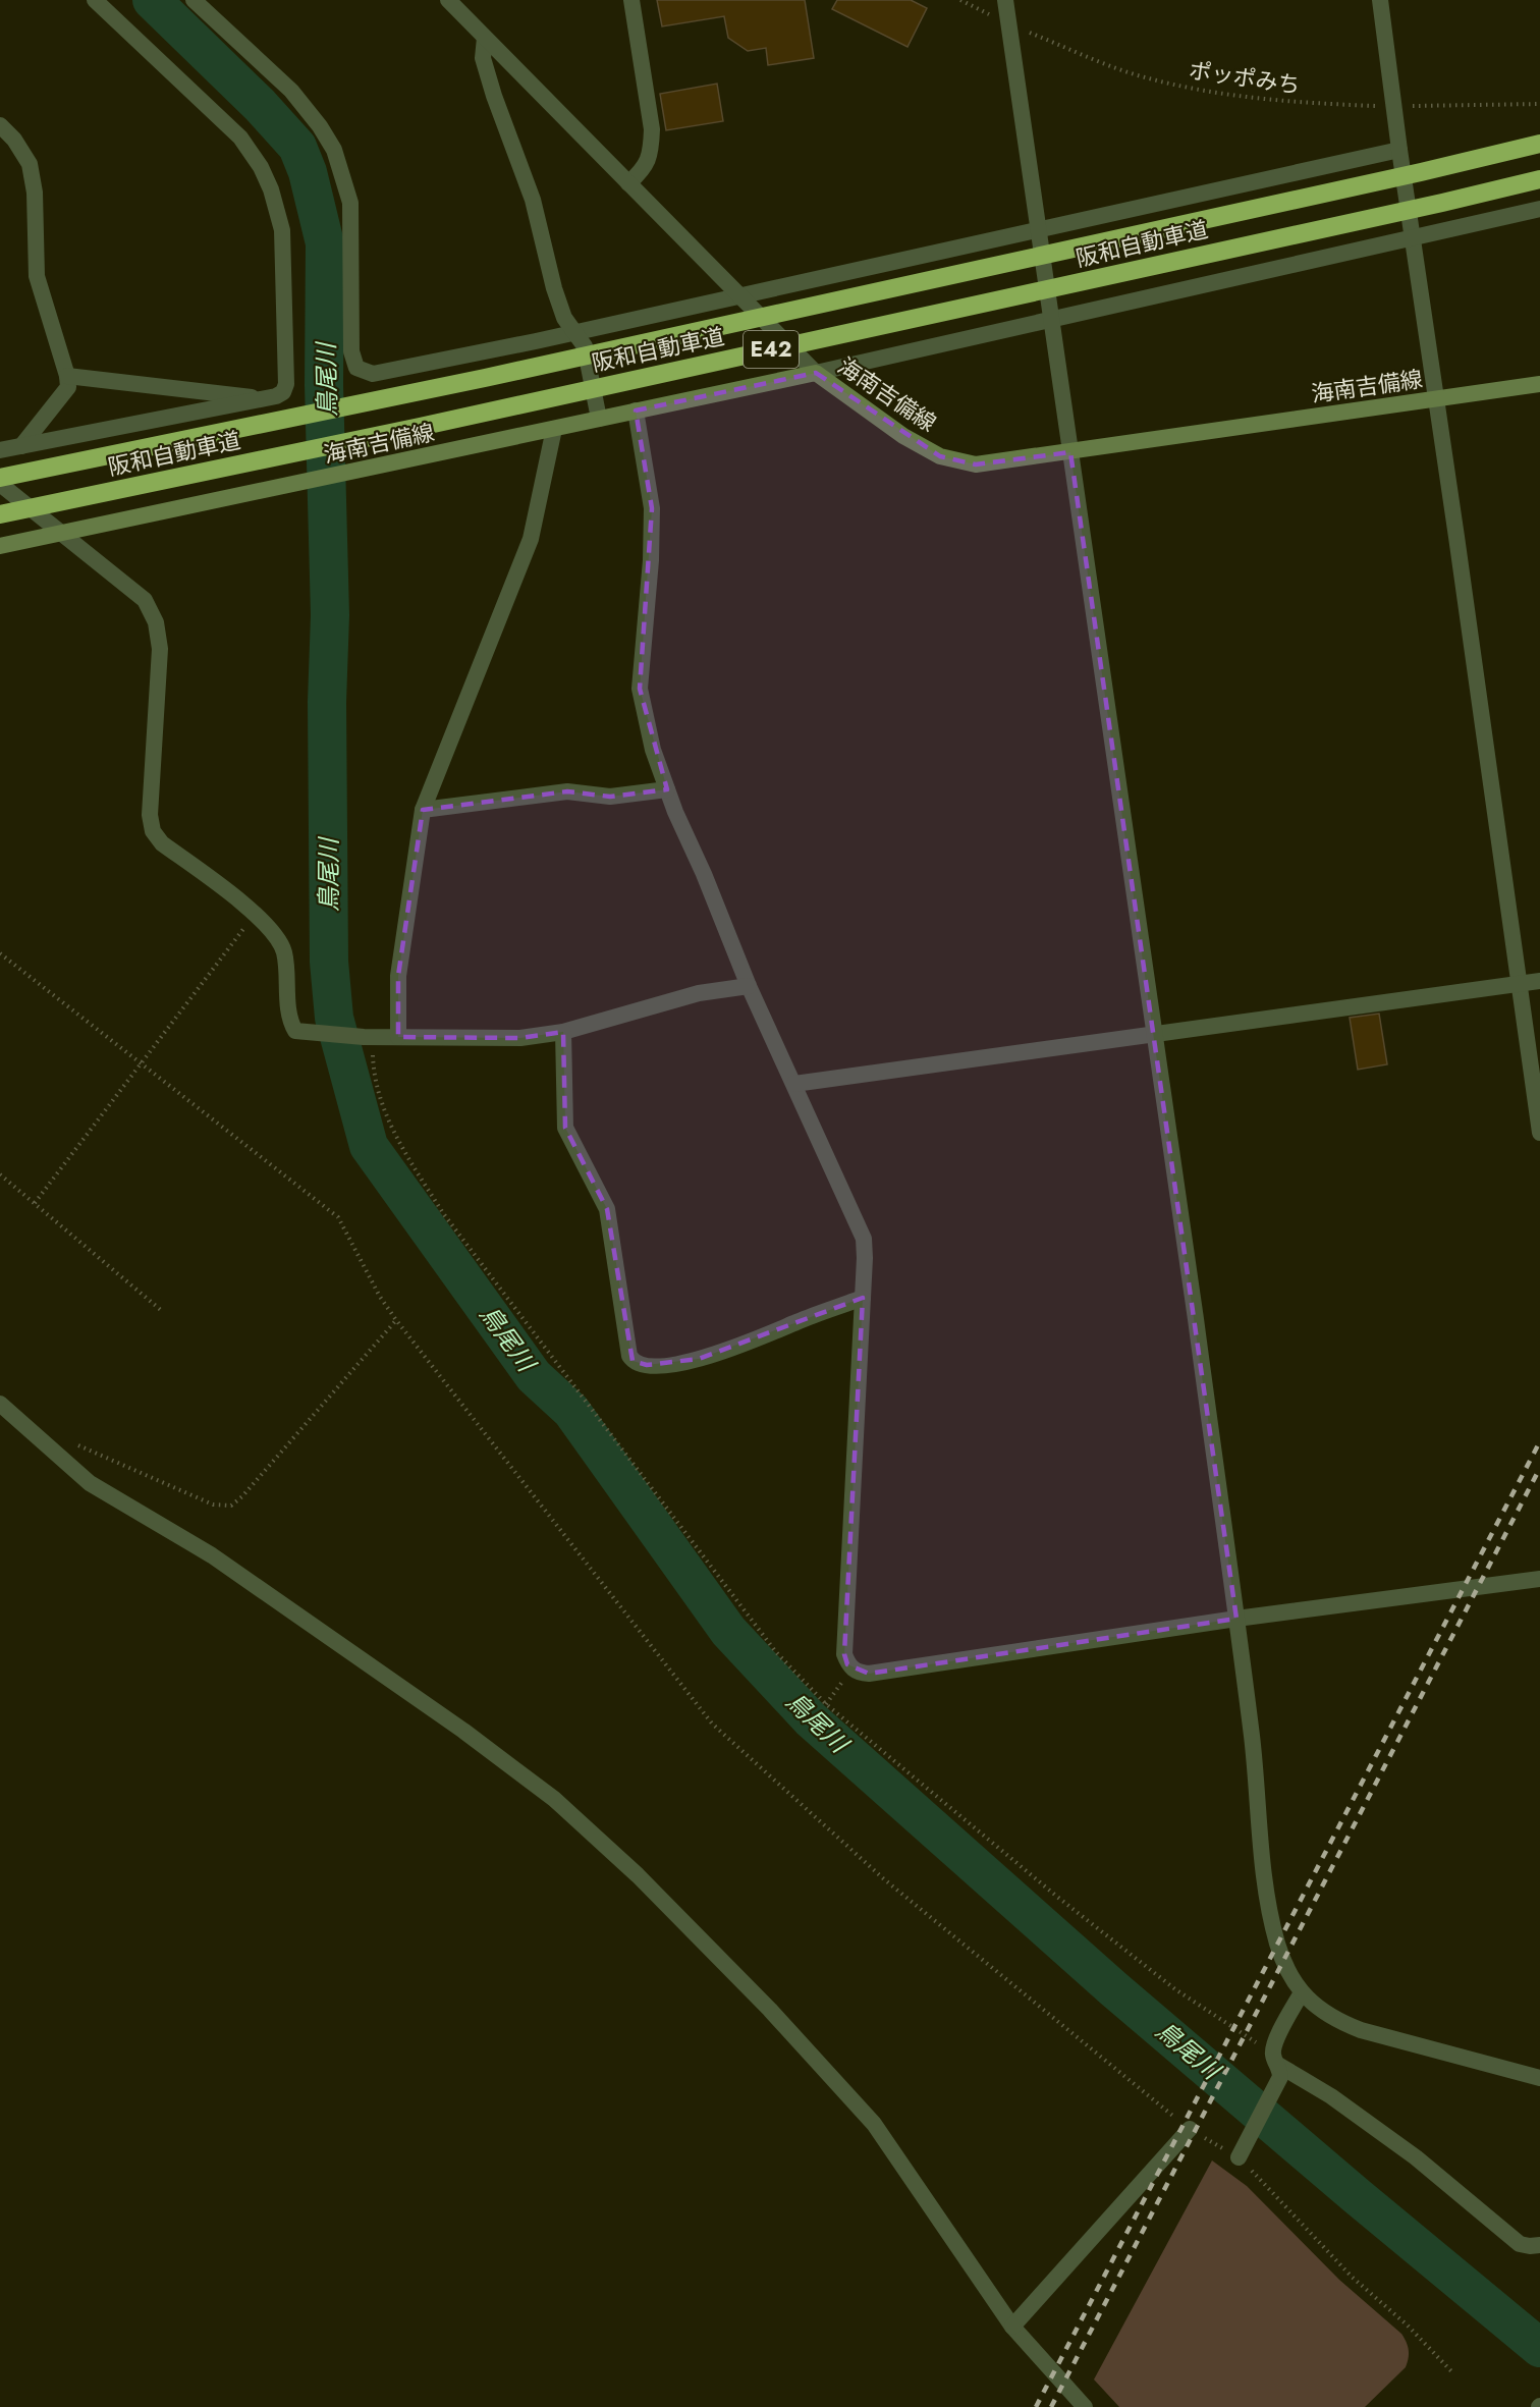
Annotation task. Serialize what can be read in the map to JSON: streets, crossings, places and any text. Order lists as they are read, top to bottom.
{
  "streets": {
    "highway": ["阪和自動車道", "E42"],
    "main road": ["海南吉備線"],
    "path": ["ポッポみち"]
  },
  "water": ["鳥尾川"]
}
